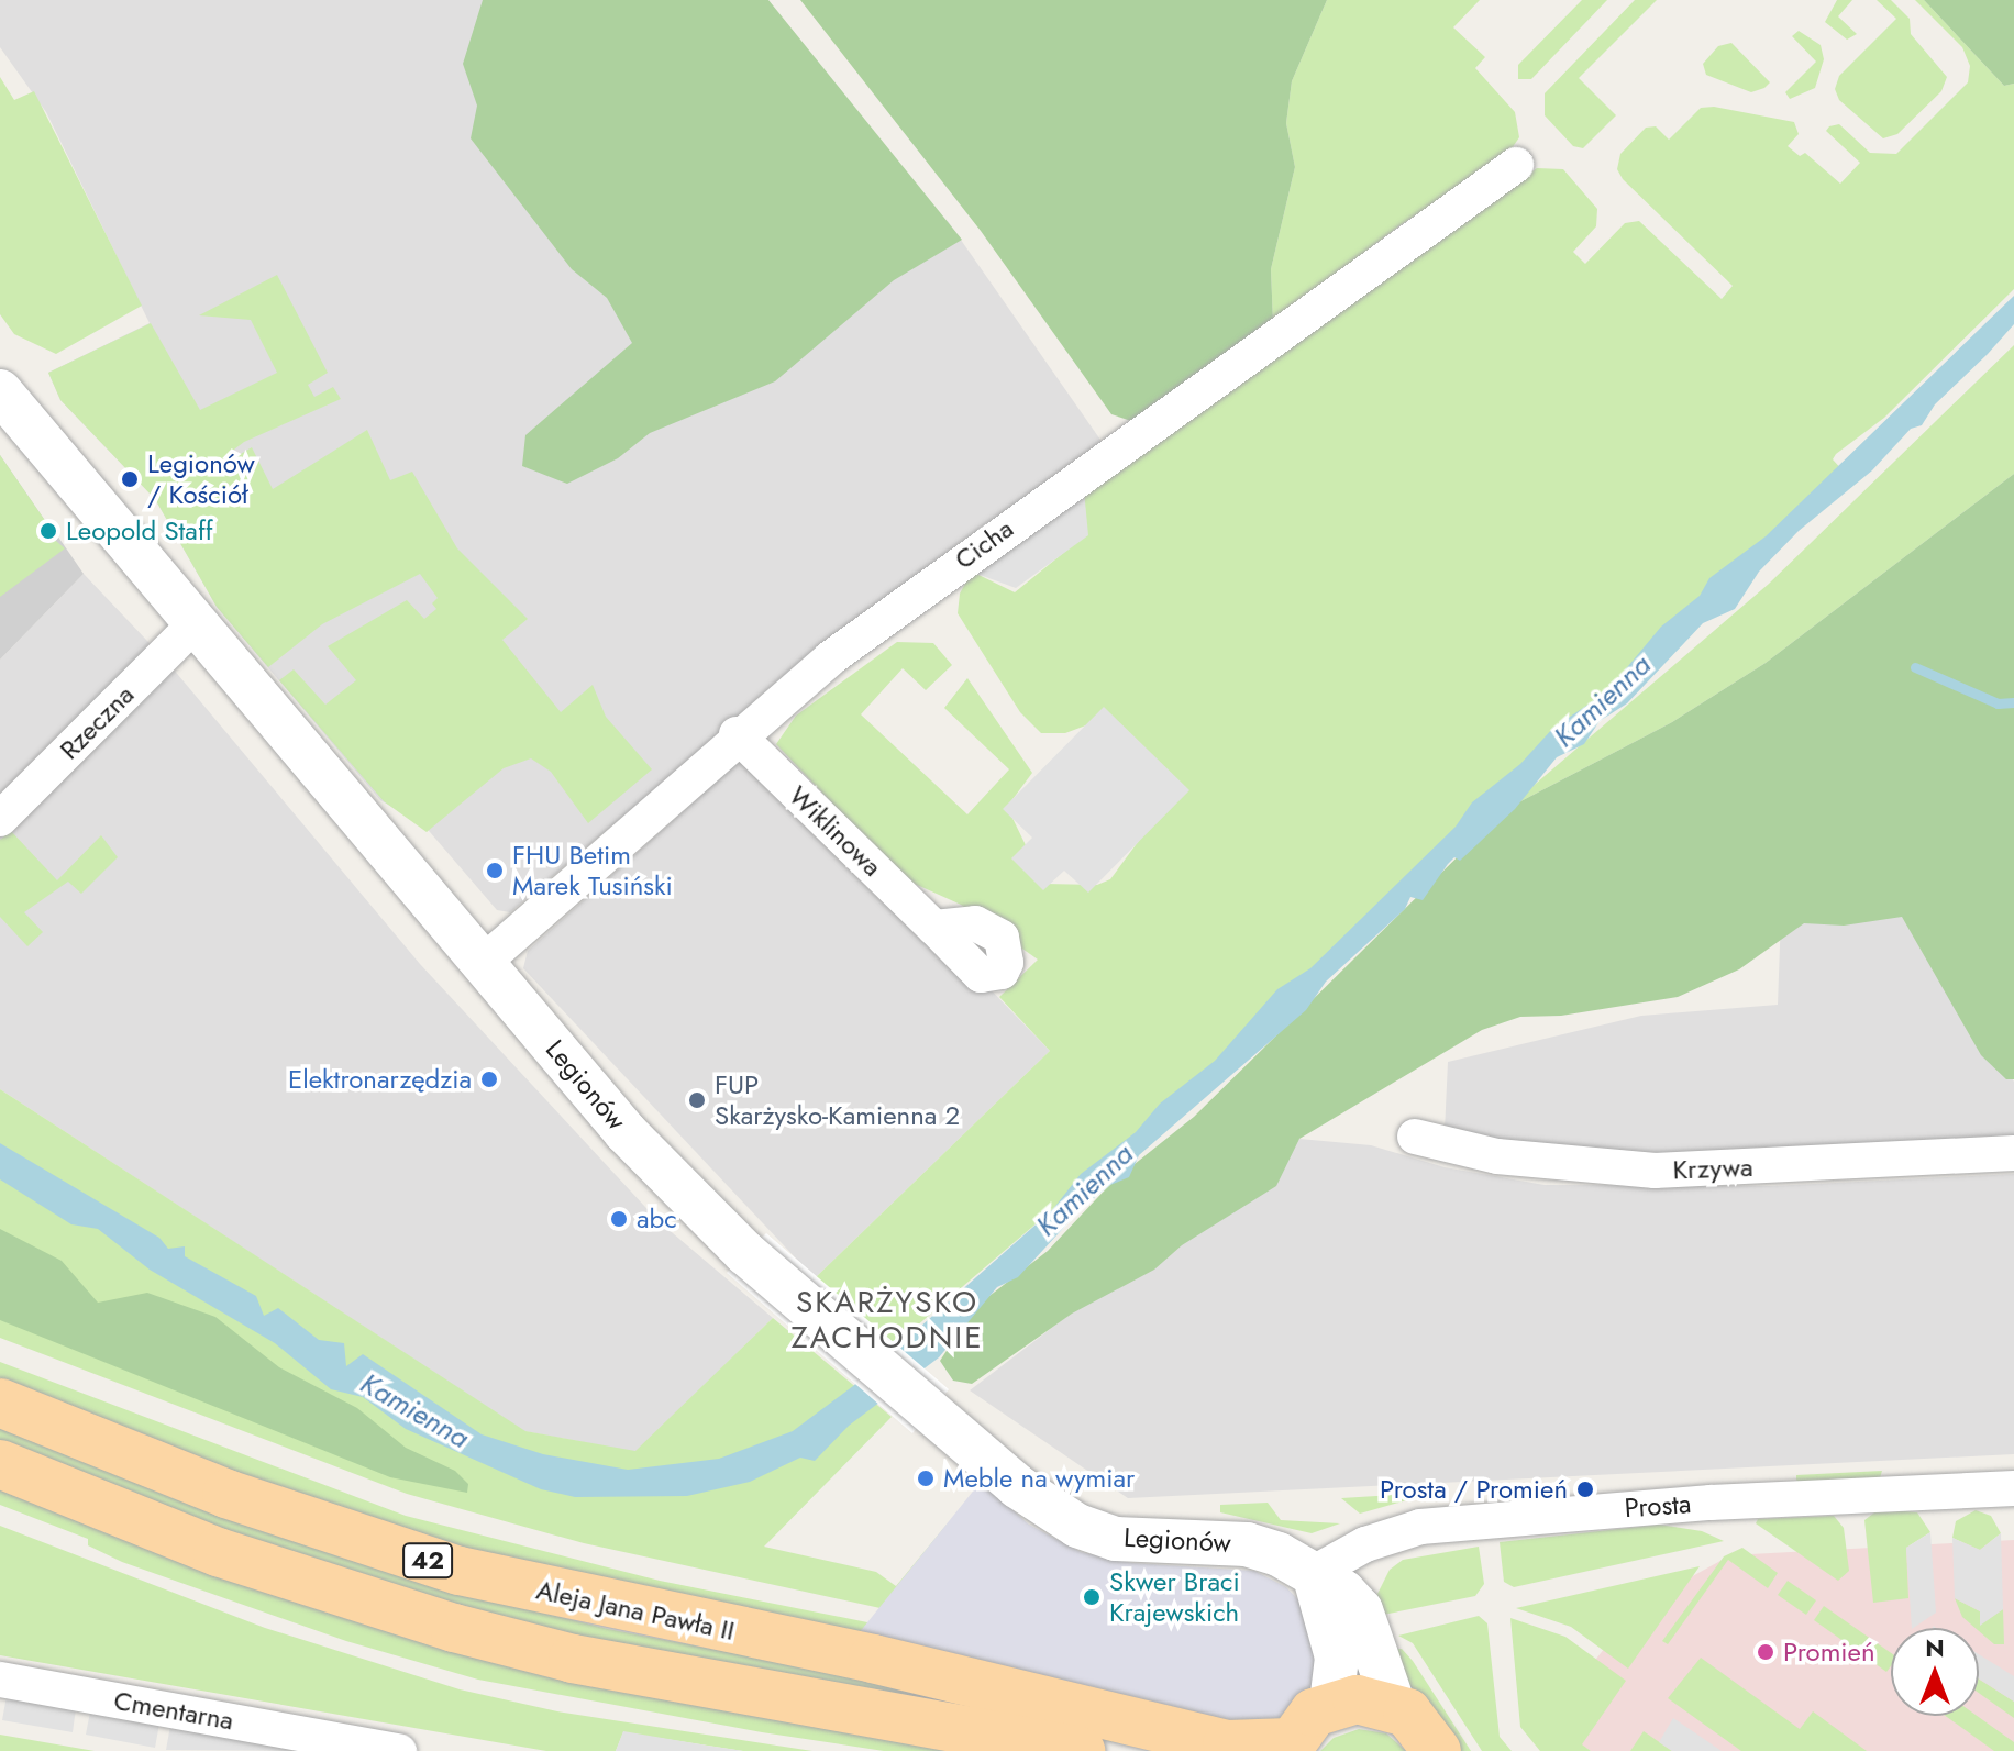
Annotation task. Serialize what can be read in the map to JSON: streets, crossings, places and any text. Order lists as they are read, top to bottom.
{
  "streets": {
    "main road": ["42", "Aleja Jana Pawła II"],
    "street": [
      "Cicha",
      "Rzeczna",
      "Wiklinowa",
      "Legionów",
      "Krzywa",
      "Prosta",
      "Cmentarna"
    ]
  },
  "crossings": [
    ["Cicha", "Wiklinowa"],
    ["Cicha", "Legionów"],
    ["Rzeczna", "Legionów"],
    ["Legionów", "Prosta"]
  ],
  "districts": ["SKARŻYSKO ZACHODNIE"],
  "water": ["Kamienna"],
  "places": [
    "Legionów / Kościół",
    "Leopold Staff",
    "FHU Betim Marek Tusiński",
    "Elektronarzędzia",
    "FUP Skarżysko-Kamienna 2",
    "abc",
    "Meble na wymiar",
    "Prosta / Promień",
    "Skwer Braci Krajewskich",
    "Promień"
  ],
  "north": "top"
}
